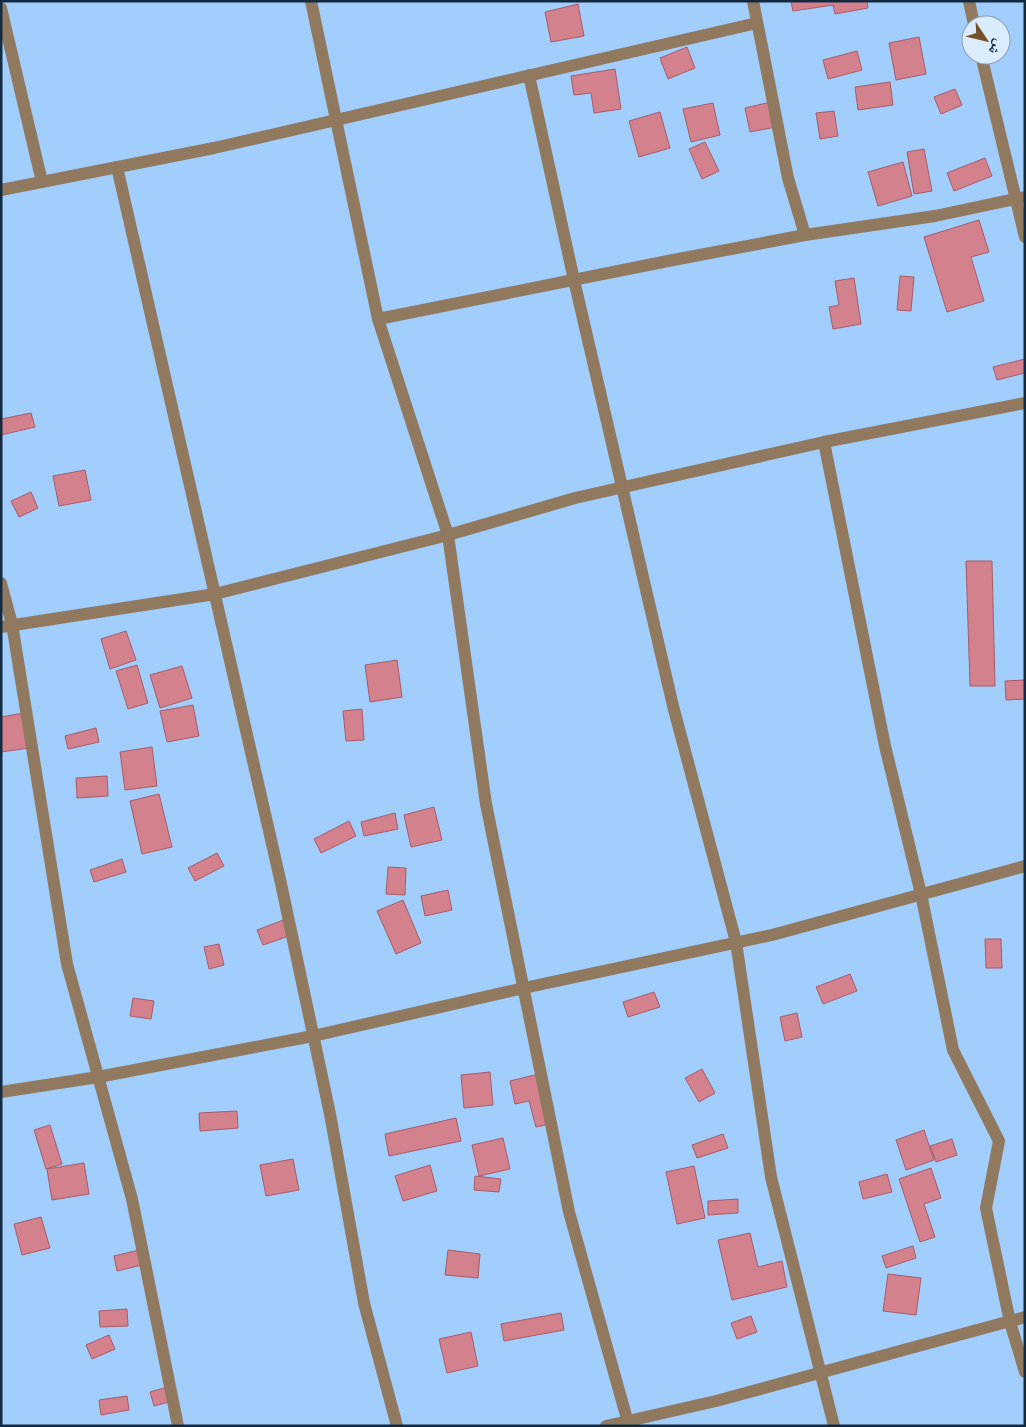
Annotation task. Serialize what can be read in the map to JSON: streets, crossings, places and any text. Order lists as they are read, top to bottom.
{
  "north": "bottom right"
}
